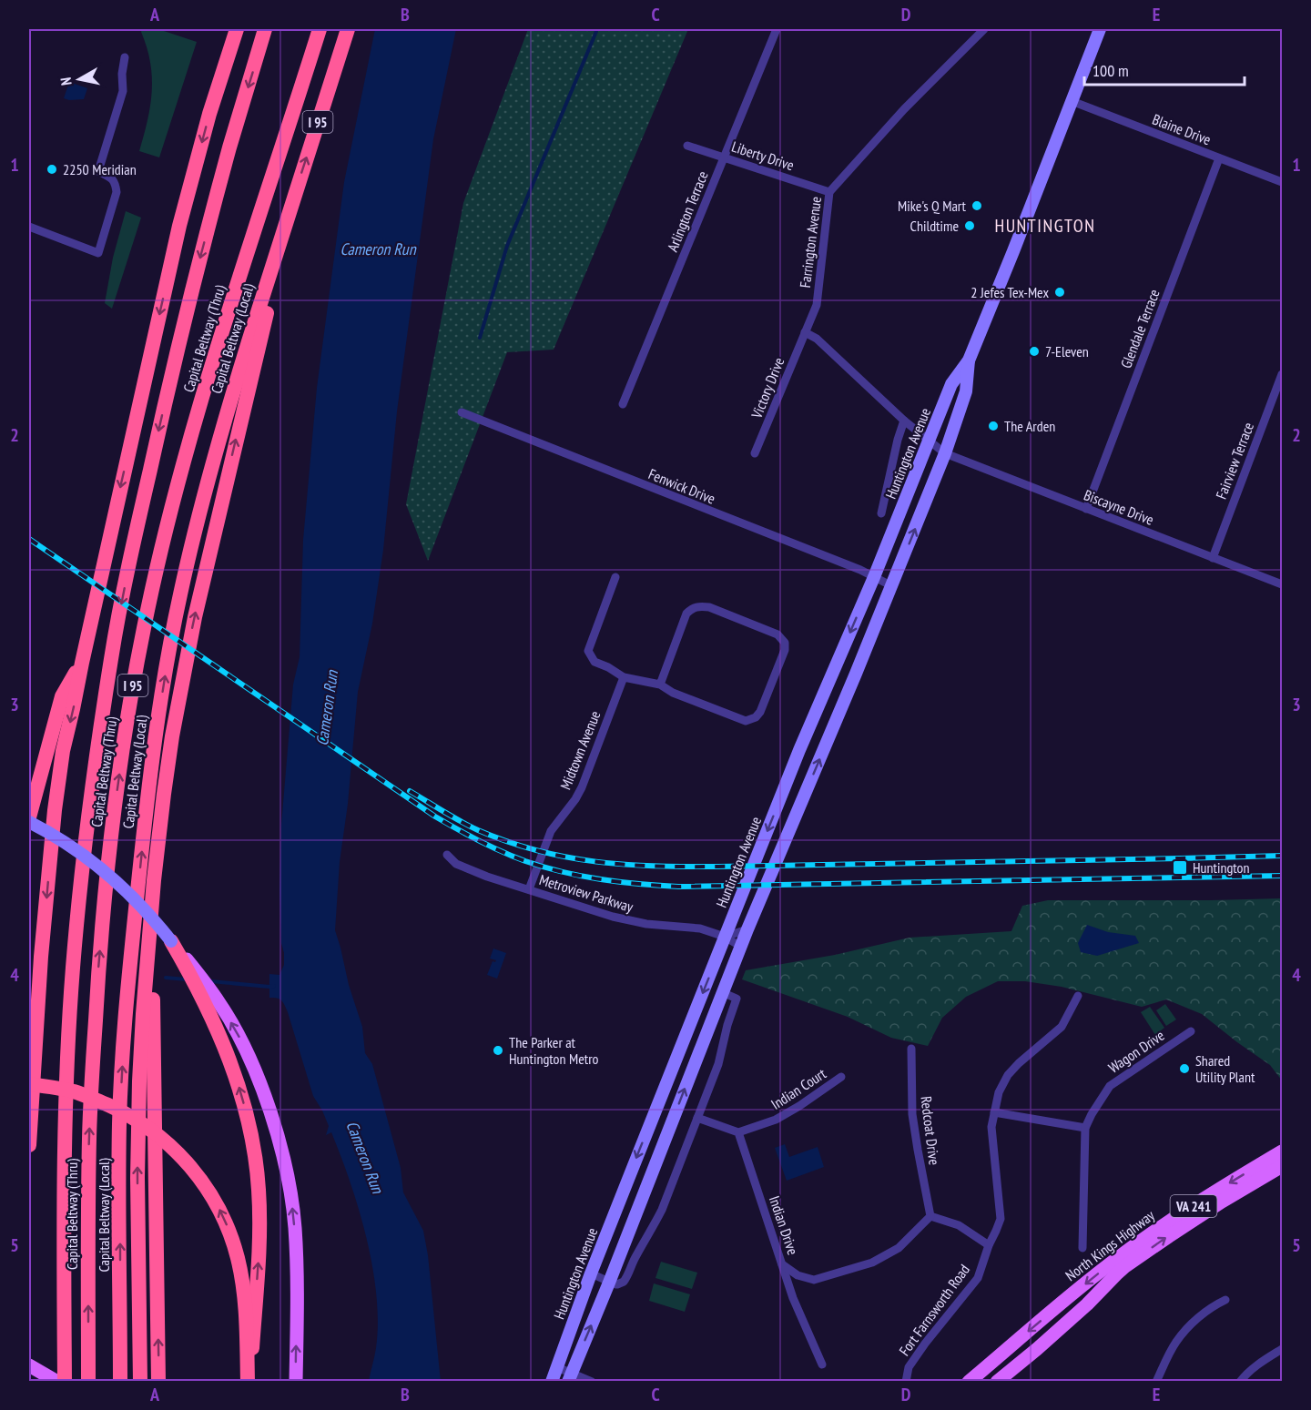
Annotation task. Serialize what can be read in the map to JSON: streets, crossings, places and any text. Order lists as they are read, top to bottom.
{
  "streets": {
    "highway": ["I 95", "Capital Beltway (Thru)", "Capital Beltway (Local)"],
    "main road": ["Huntington Avenue", "VA 241", "North Kings Highway"],
    "street": [
      "Blaine Drive",
      "Liberty Drive",
      "Arlington Terrace",
      "Farrington Avenue",
      "Glendale Terrace",
      "Victory Drive",
      "Fairview Terrace",
      "Fenwick Drive",
      "Biscayne Drive",
      "Midtown Avenue",
      "Metroview Parkway",
      "Wagon Drive",
      "Indian Court",
      "Redcoat Drive",
      "Indian Drive",
      "Fort Farnsworth Road"
    ]
  },
  "crossings": [
    ["Blaine Drive", "Glendale Terrace"],
    ["Blaine Drive", "Huntington Avenue"],
    ["Liberty Drive", "Arlington Terrace"],
    ["Liberty Drive", "Farrington Avenue"],
    ["Farrington Avenue", "Victory Drive"],
    ["Glendale Terrace", "Biscayne Drive"],
    ["Huntington Avenue", "Fenwick Drive"],
    ["Huntington Avenue", "Biscayne Drive"],
    ["Huntington Avenue", "Metroview Parkway"],
    ["Fairview Terrace", "Biscayne Drive"],
    ["Midtown Avenue", "Metroview Parkway"],
    ["Indian Court", "Indian Drive"]
  ],
  "districts": ["HUNTINGTON"],
  "water": ["Cameron Run"],
  "places": {
    "other": [
      "2250 Meridian",
      "Mike's Q Mart",
      "Childtime",
      "2 Jefes Tex-Mex",
      "7-Eleven",
      "The Arden",
      "The Parker at Huntington Metro",
      "Shared Utility Plant"
    ],
    "transit": ["Huntington"]
  },
  "scale_bar": "100 m",
  "north": "left",
  "grid": {
    "columns": [
      "A",
      "B",
      "C",
      "D",
      "E"
    ],
    "rows": [
      "1",
      "2",
      "3",
      "4",
      "5"
    ]
  }
}
